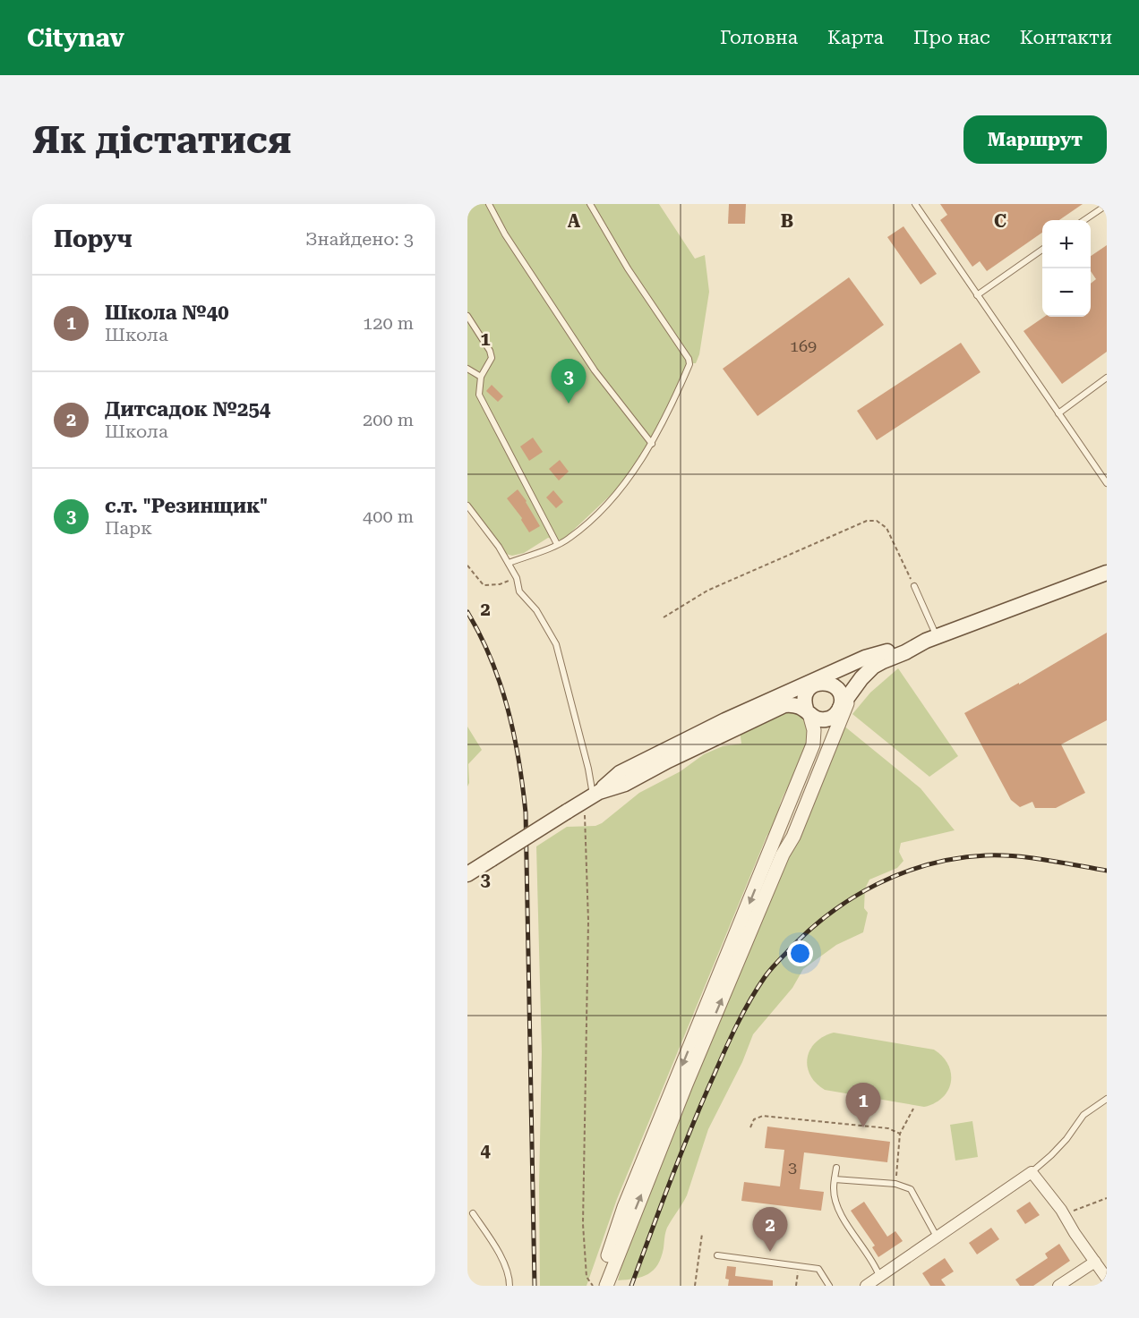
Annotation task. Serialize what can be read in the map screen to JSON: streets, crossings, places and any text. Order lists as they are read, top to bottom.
{
  "house_numbers": ["169", "3"],
  "page": {
    "header": "Citynav",
    "nav": [
      "Головна",
      "Карта",
      "Про нас",
      "Контакти"
    ],
    "buttons": "Маршрут",
    "title": "Як дістатися",
    "heading": ["Поруч", "Знайдено: 3"],
    "map_buttons": ["+", "−"],
    "list": [
      {
        "mark": "1",
        "name": "Школа №40",
        "note": "Школа",
        "value": "120 m"
      },
      {
        "mark": "2",
        "name": "Дитсадок №254",
        "note": "Школа",
        "value": "200 m"
      },
      {
        "mark": "3",
        "name": "с.т. \"Резинщик\"",
        "note": "Парк",
        "value": "400 m"
      }
    ],
    "pins": ["3", "1", "2"]
  },
  "grid": {
    "columns": ["A", "B", "C"],
    "rows": [
      "1",
      "2",
      "3",
      "4"
    ]
  }
}
